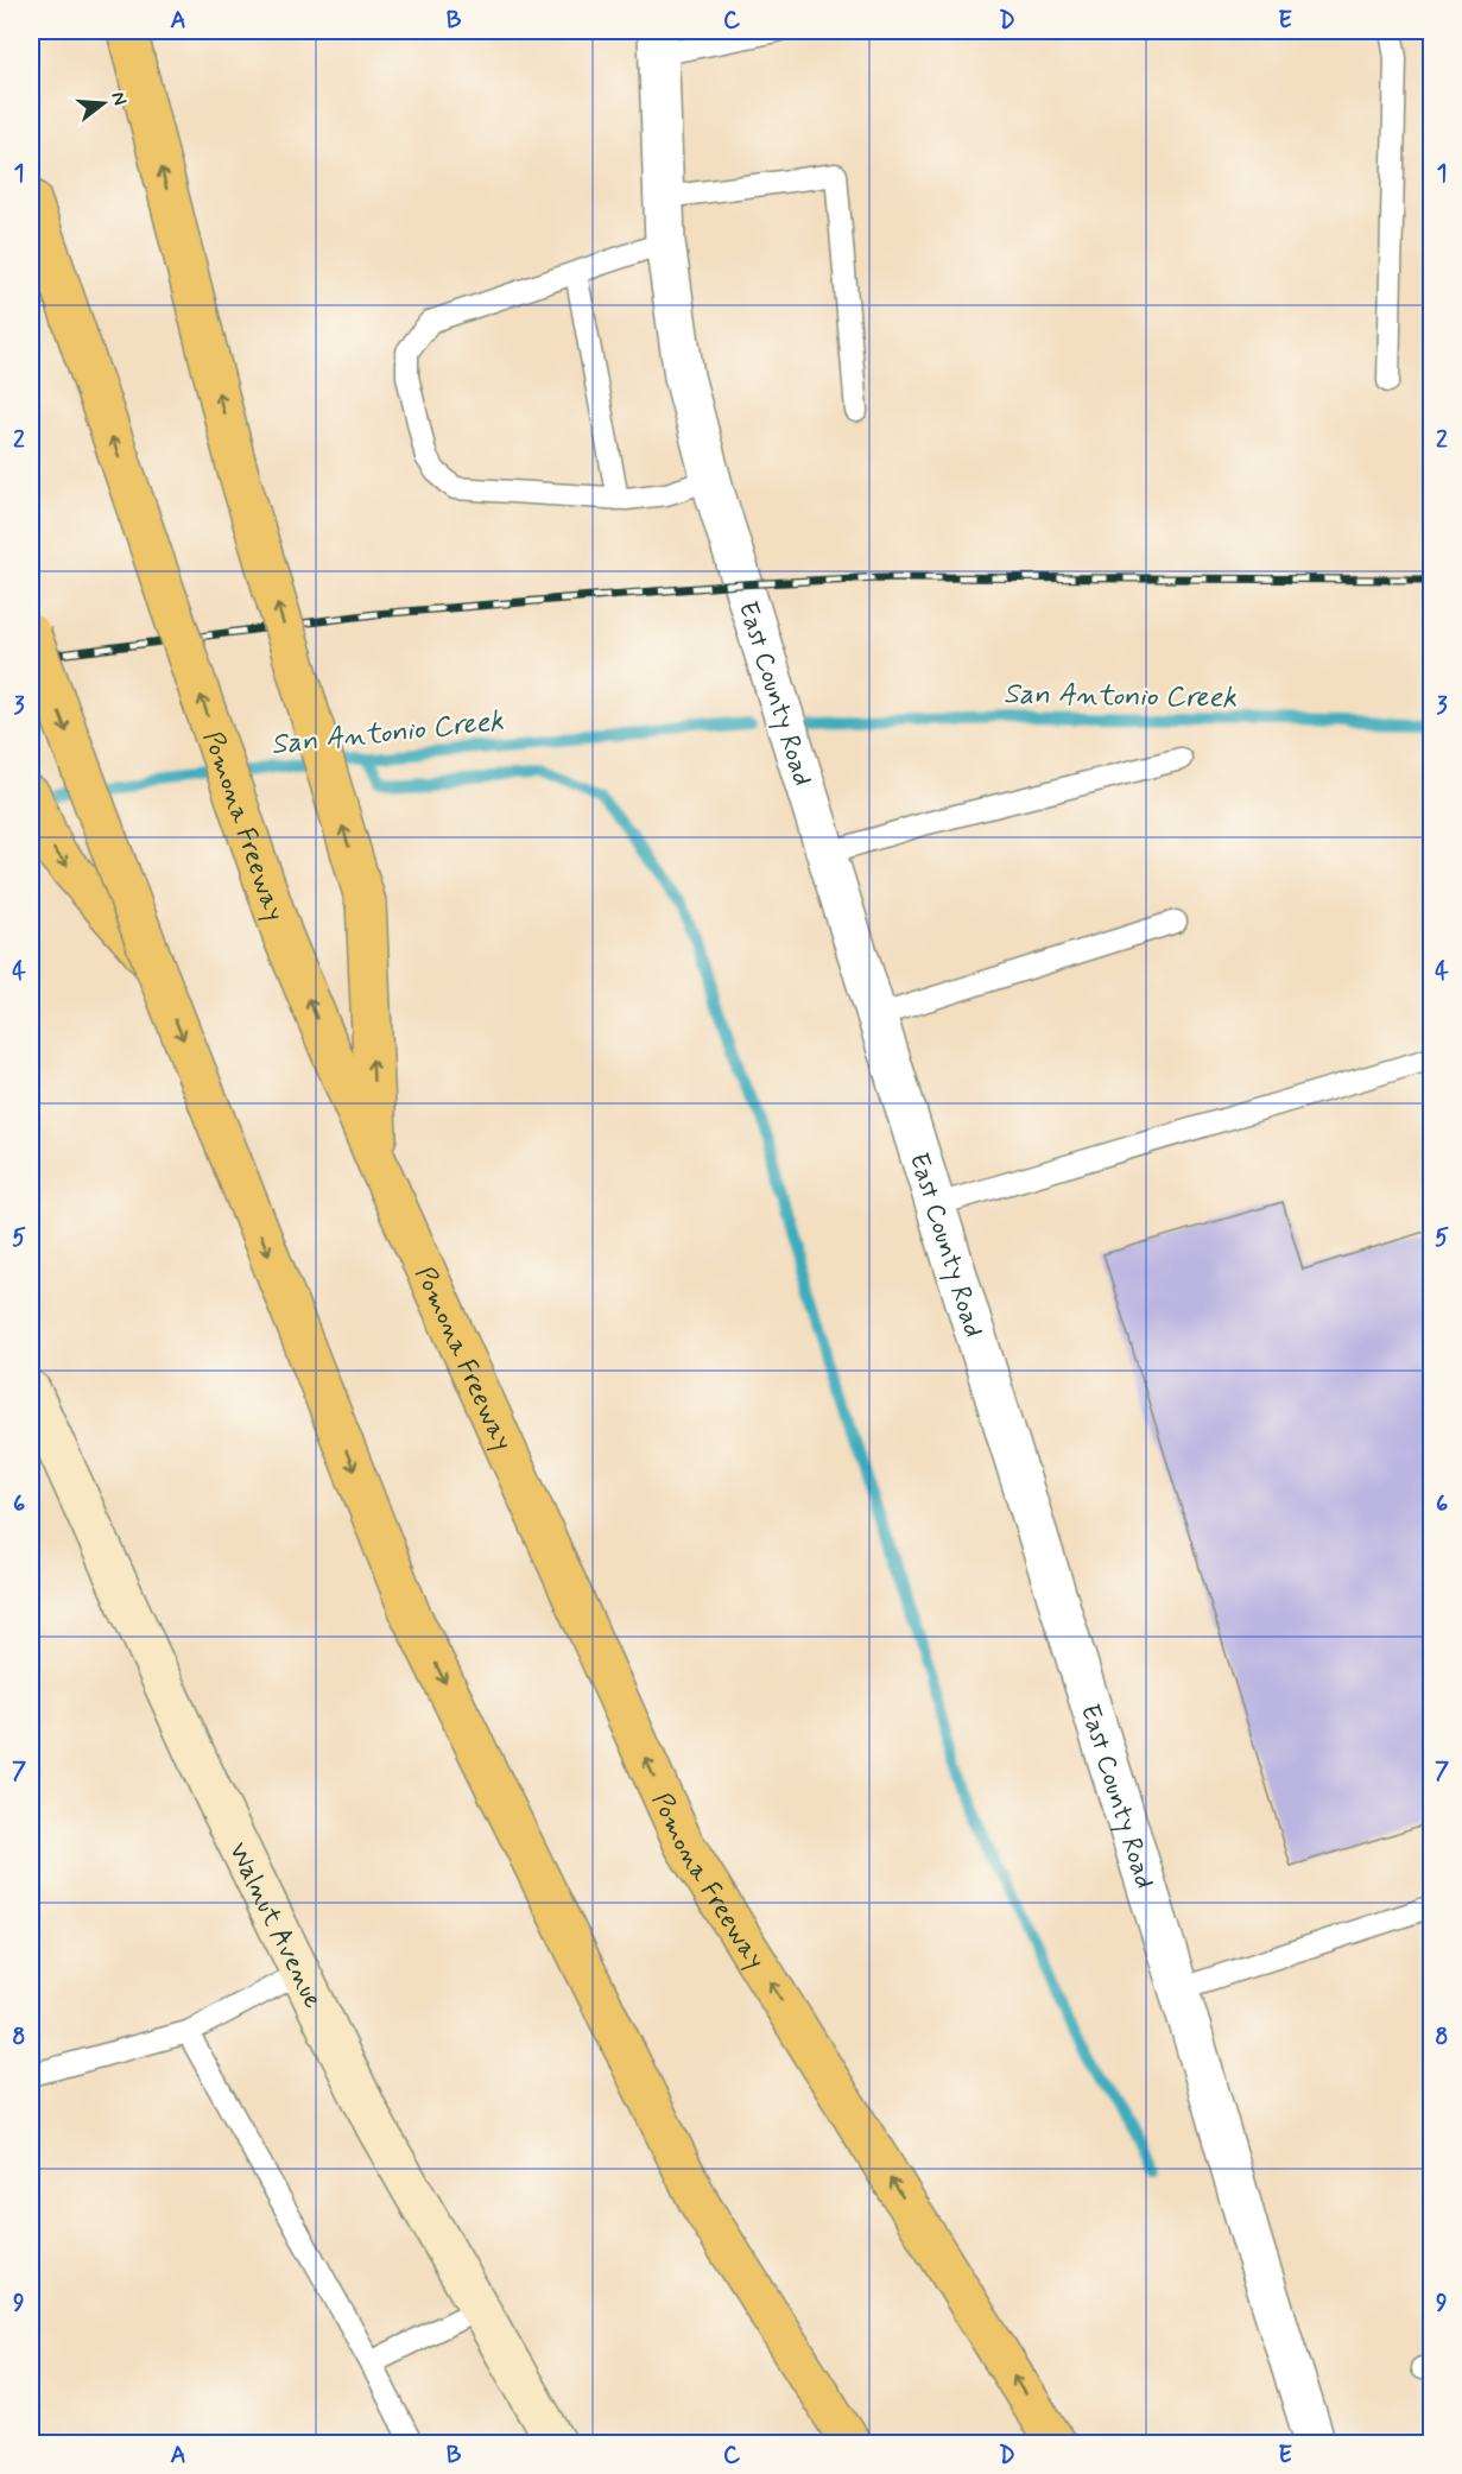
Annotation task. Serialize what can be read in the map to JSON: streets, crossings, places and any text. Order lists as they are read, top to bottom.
{
  "streets": {
    "highway": ["Pomona Freeway"],
    "street": ["East County Road", "Walnut Avenue"]
  },
  "water": ["San Antonio Creek"],
  "north": "right",
  "grid": {
    "columns": [
      "A",
      "B",
      "C",
      "D",
      "E"
    ],
    "rows": [
      "1",
      "2",
      "3",
      "4",
      "5",
      "6",
      "7",
      "8",
      "9"
    ]
  }
}
